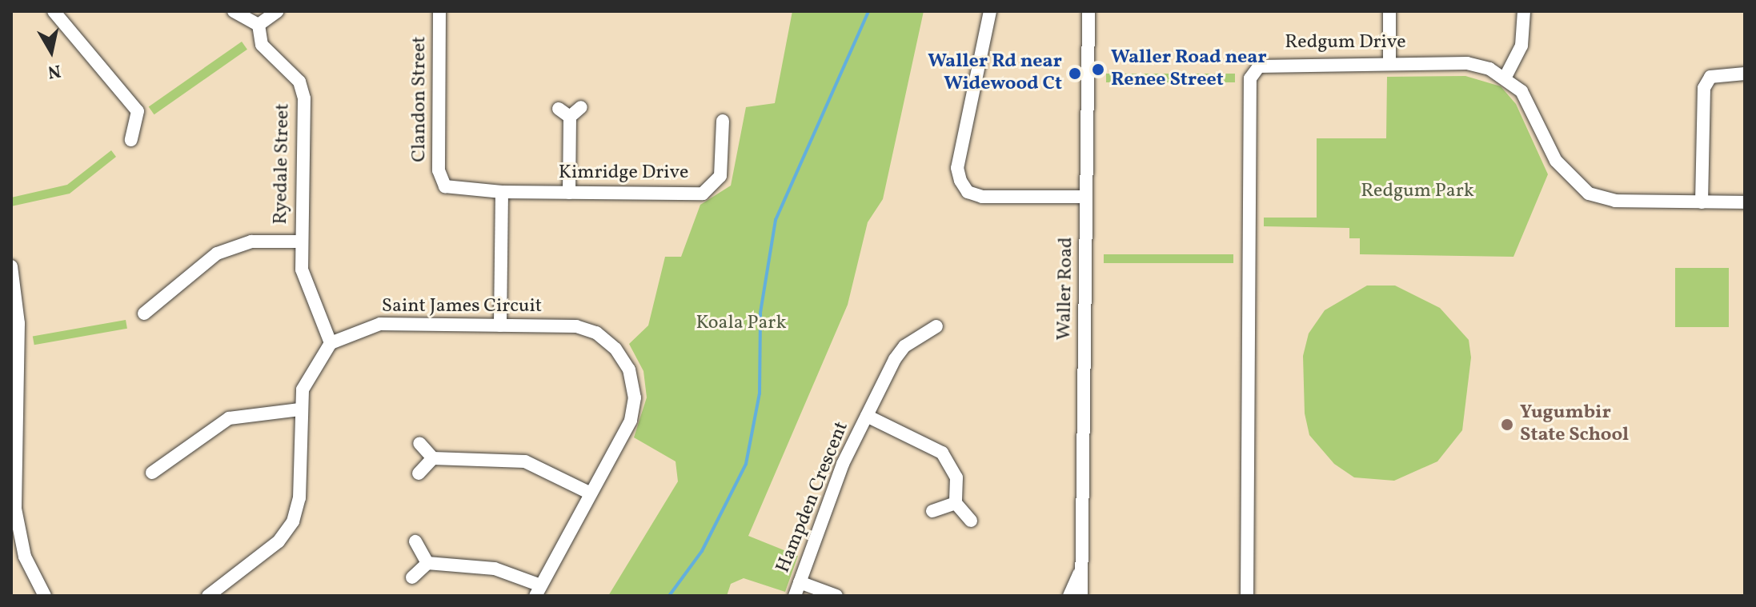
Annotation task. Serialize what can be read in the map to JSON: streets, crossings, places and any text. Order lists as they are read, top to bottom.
{
  "streets": {
    "street": [
      "Redgum Drive",
      "Clandon Street",
      "Ryedale Street",
      "Kimridge Drive",
      "Waller Road",
      "Saint James Circuit",
      "Hampden Crescent"
    ]
  },
  "crossings": [
    ["Clandon Street", "Kimridge Drive"],
    ["Ryedale Street", "Saint James Circuit"]
  ],
  "parks": ["Redgum Park", "Koala Park"],
  "places": ["Waller Road near Renee Street", "Waller Rd near Widewood Ct", "Yugumbir State School"],
  "north": "bottom"
}
